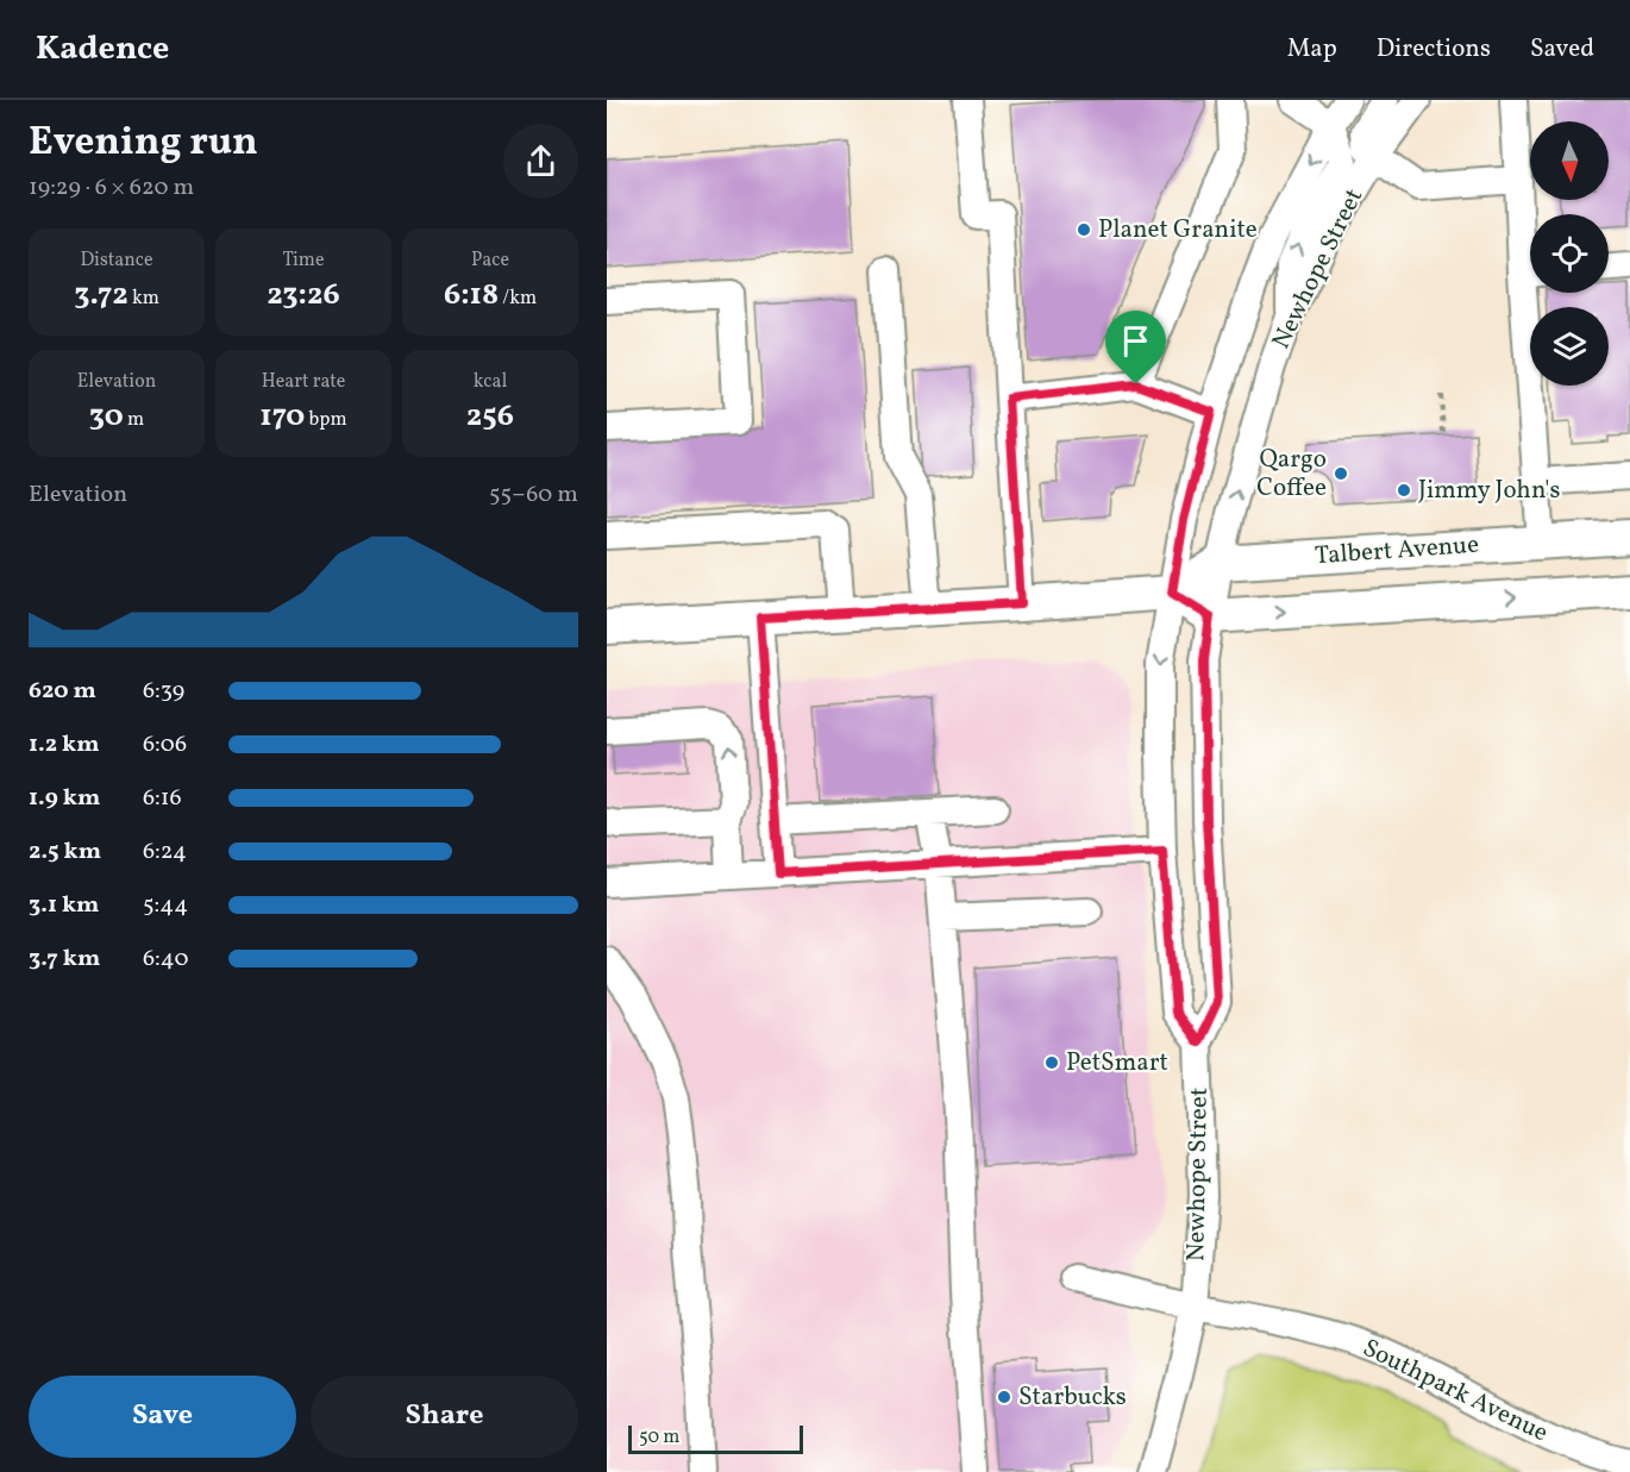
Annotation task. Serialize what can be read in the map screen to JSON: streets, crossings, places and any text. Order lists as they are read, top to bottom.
{
  "streets": {
    "main road": ["Talbert Avenue"],
    "street": ["Newhope Street", "Southpark Avenue"]
  },
  "crossings": [
    ["Newhope Street", "Talbert Avenue"],
    ["Newhope Street", "Southpark Avenue"]
  ],
  "places": [
    "Planet Granite",
    "Qargo Coffee",
    "Jimmy John's",
    "PetSmart",
    "Starbucks"
  ],
  "scale_bar": "50 m",
  "north": "bottom",
  "page": {
    "header": "Kadence",
    "nav": ["Map", "Directions", "Saved"],
    "heading": ["Evening run", "19:29 · 6 × 620 m"],
    "stats": [
      ["Distance", "3.72 km"],
      ["Time", "23:26"],
      ["Pace", "6:18 /km"],
      ["Elevation", "30 m"],
      ["Heart rate", "170 bpm"],
      ["kcal", "256"]
    ],
    "chart": ["Elevation", "55–60 m"],
    "list": [
      {
        "name": "620 m",
        "note": "6:39"
      },
      {
        "name": "1.2 km",
        "note": "6:06"
      },
      {
        "name": "1.9 km",
        "note": "6:16"
      },
      {
        "name": "2.5 km",
        "note": "6:24"
      },
      {
        "name": "3.1 km",
        "note": "5:44"
      },
      {
        "name": "3.7 km",
        "note": "6:40"
      }
    ],
    "buttons": ["Save", "Share"],
    "scale": "50 m"
  }
}
